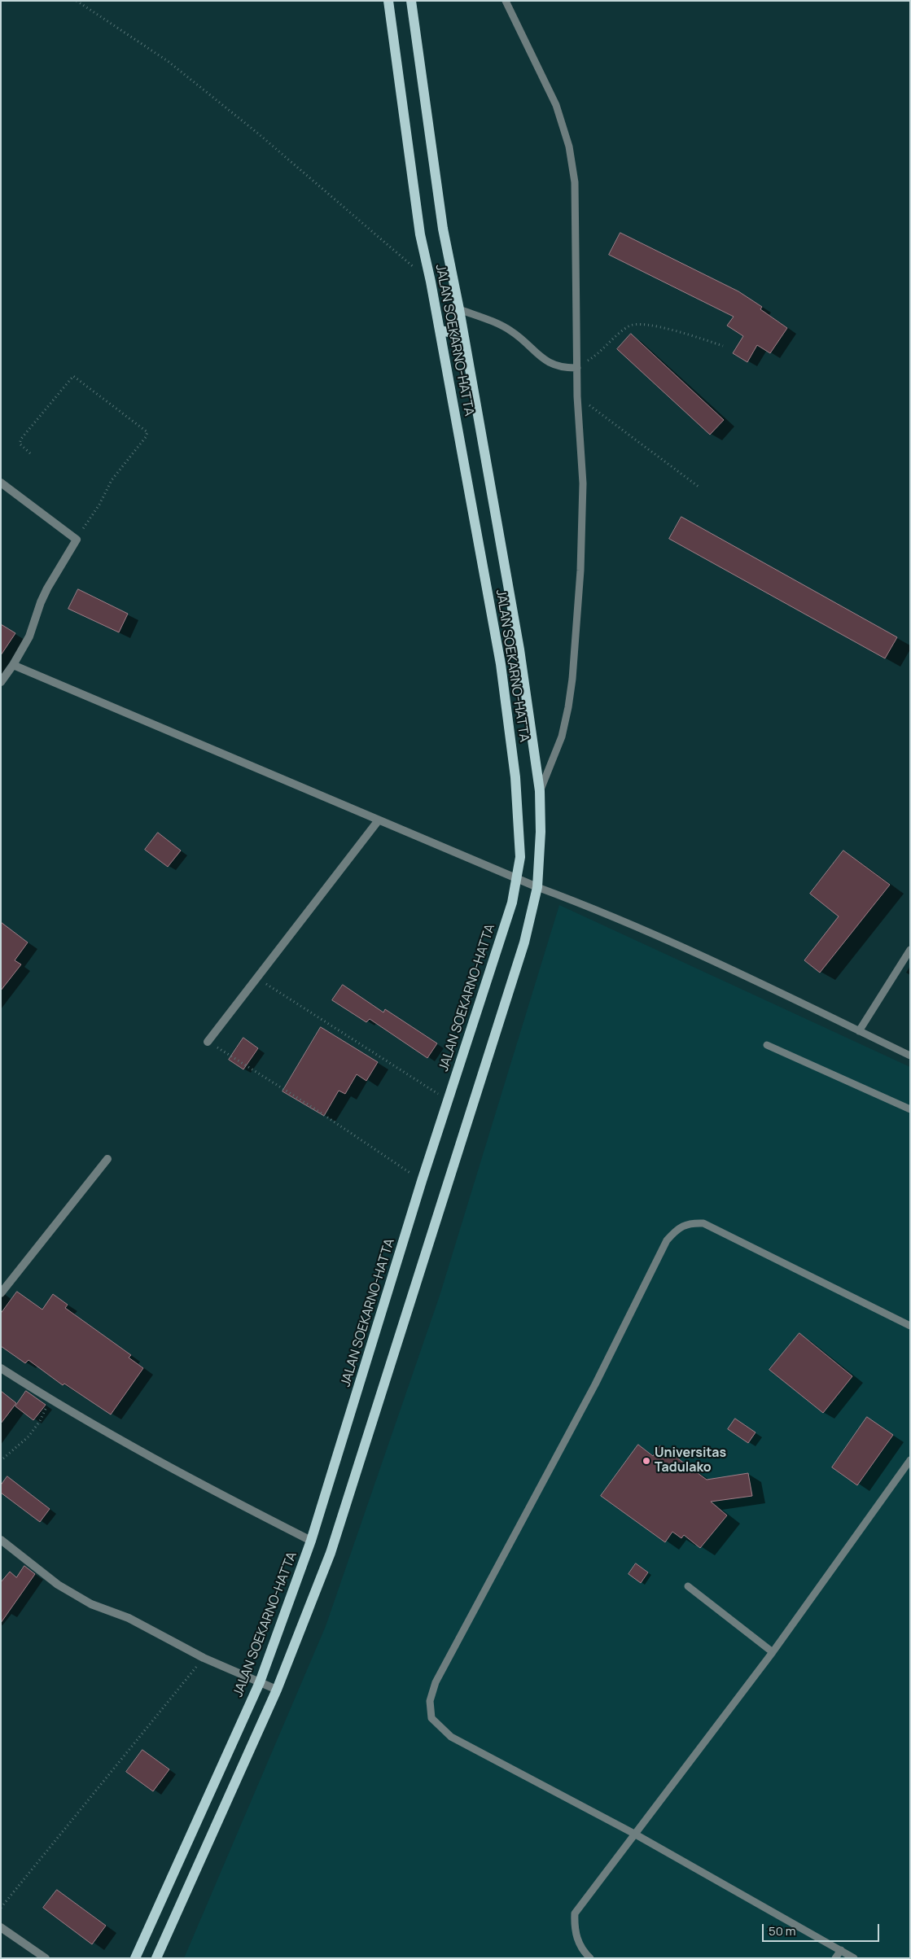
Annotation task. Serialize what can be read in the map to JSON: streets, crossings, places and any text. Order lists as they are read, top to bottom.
{
  "streets": {
    "main road": ["JALAN SOEKARNO-HATTA"]
  },
  "places": ["Universitas Tadulako"],
  "scale_bar": "50 m"
}
